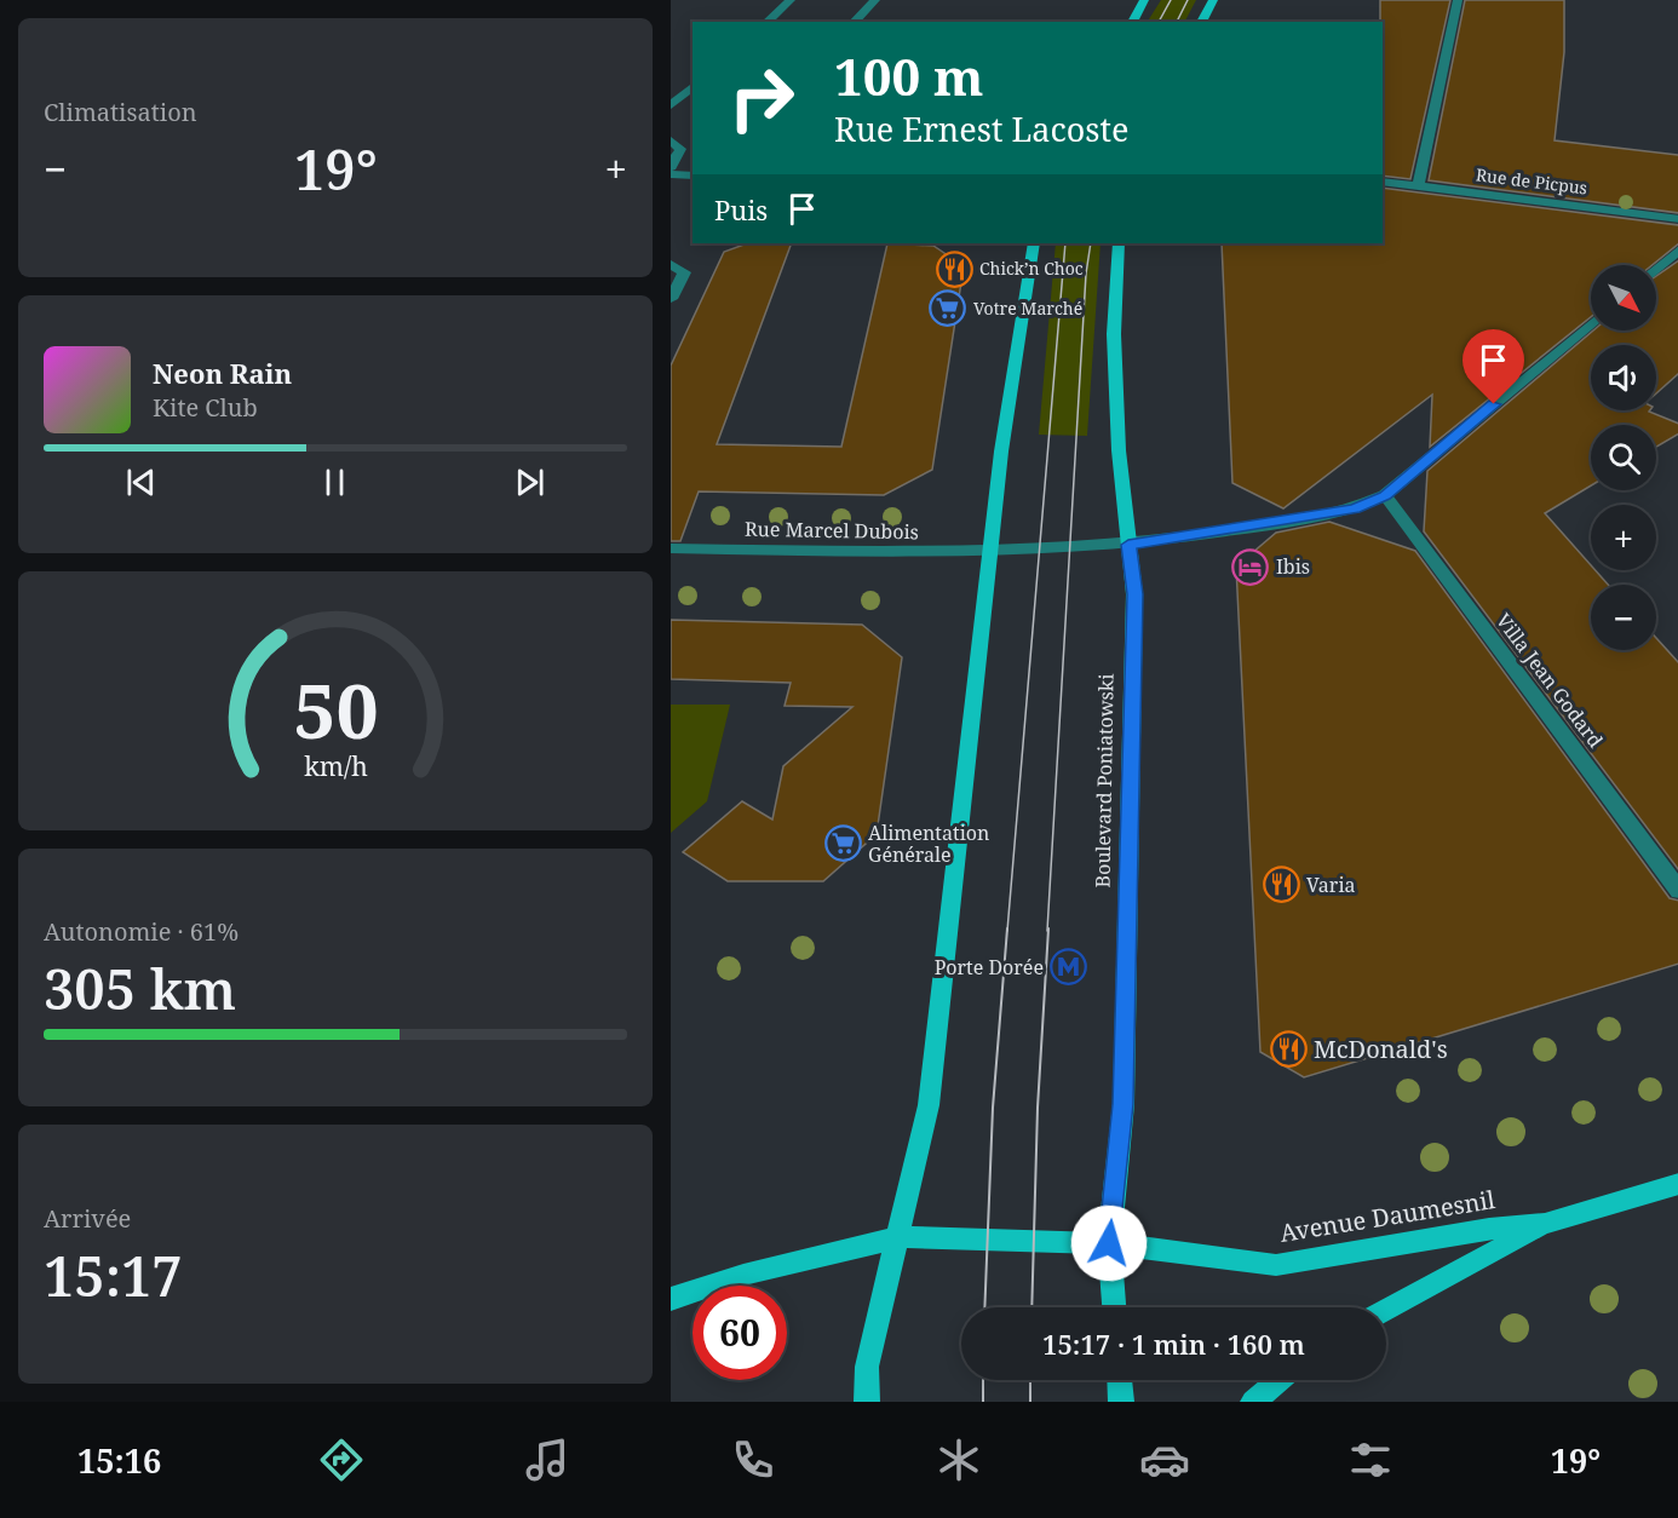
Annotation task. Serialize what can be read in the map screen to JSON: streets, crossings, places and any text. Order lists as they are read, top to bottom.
{
  "streets": {
    "main road": ["Boulevard Poniatowski", "Avenue Daumesnil"],
    "street": ["Rue de Picpus", "Rue Marcel Dubois", "Villa Jean Godard"]
  },
  "crossings": [
    ["Rue Marcel Dubois", "Villa Jean Godard"],
    ["Rue Marcel Dubois", "Boulevard Poniatowski"],
    ["Boulevard Poniatowski", "Avenue Daumesnil"]
  ],
  "places": {
    "restaurant": ["Chick’n Choc", "Varia", "McDonald's"],
    "supermarket": ["Votre Marché", "Alimentation Générale"],
    "hotel": ["Ibis"],
    "metro station": ["Porte Dorée"]
  },
  "north": "bottom right",
  "page": {
    "tile": [
      "Climatisation",
      ["Autonomie · 61%", "305 km"],
      ["Arrivée", "15:17"]
    ],
    "turn": ["100 m", "Rue Ernest Lacoste"],
    "heat": ["−", "19°", "+"],
    "then": "Puis",
    "map_buttons": ["+", "−"],
    "song": ["Neon Rain", "Kite Club"],
    "limit": "60",
    "trip": "15:17 · 1 min · 160 m",
    "tabs": ["15:16", "19°"],
    "gauge": ["50", "km/h"]
  }
}
